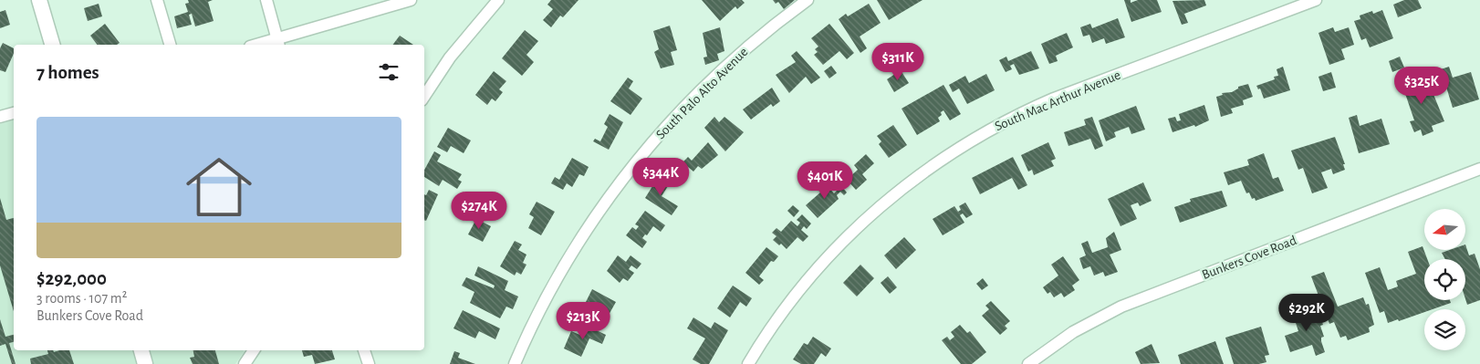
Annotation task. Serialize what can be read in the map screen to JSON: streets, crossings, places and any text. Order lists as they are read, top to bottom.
{
  "streets": {
    "street": ["South Palo Alto Avenue", "South Mac Arthur Avenue", "Bunkers Cove Road"]
  },
  "north": "left",
  "page": {
    "price": [
      "$311K",
      "$325K",
      "$344K",
      "$401K",
      "$274K",
      "$292K",
      "$213K"
    ],
    "heading": "7 homes",
    "list": [
      {
        "name": "$292,000",
        "note": "3 rooms · 107 m² · Bunkers Cove Road"
      }
    ]
  }
}
